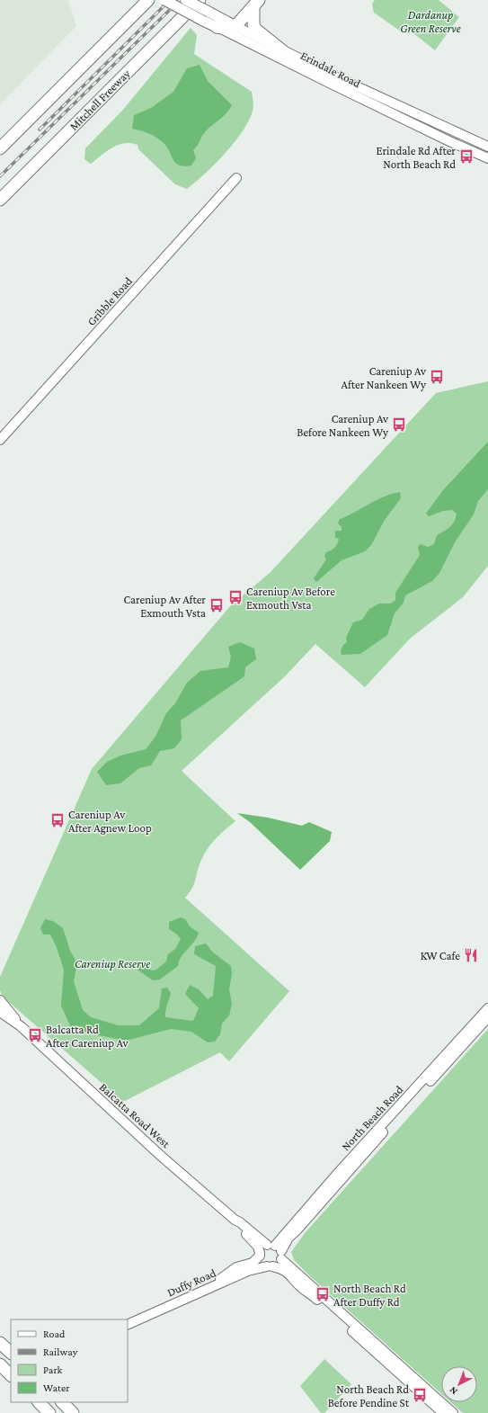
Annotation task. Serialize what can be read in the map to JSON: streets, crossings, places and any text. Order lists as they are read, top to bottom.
{
  "streets": {
    "highway": ["Mitchell Freeway"],
    "main road": [
      "Erindale Road",
      "Gribble Road",
      "Balcatta Road West",
      "North Beach Road",
      "Duffy Road"
    ]
  },
  "crossings": [
    ["Balcatta Road West", "North Beach Road"],
    ["Balcatta Road West", "Duffy Road"],
    ["North Beach Road", "Duffy Road"]
  ],
  "parks": ["Dardanup Green Reserve", "Careniup Reserve"],
  "places": {
    "bus stop": [
      "Erindale Rd After North Beach Rd",
      "Careniup Av After Nankeen Wy",
      "Careniup Av Before Nankeen Wy",
      "Careniup Av Before Exmouth Vsta",
      "Careniup Av After Exmouth Vsta",
      "Careniup Av After Agnew Loop",
      "Balcatta Rd After Careniup Av",
      "North Beach Rd After Duffy Rd",
      "North Beach Rd Before Pendine St"
    ],
    "restaurant": ["KW Cafe"]
  },
  "legend": [
    "Road",
    "Railway",
    "Park",
    "Water"
  ],
  "north": "bottom left"
}
